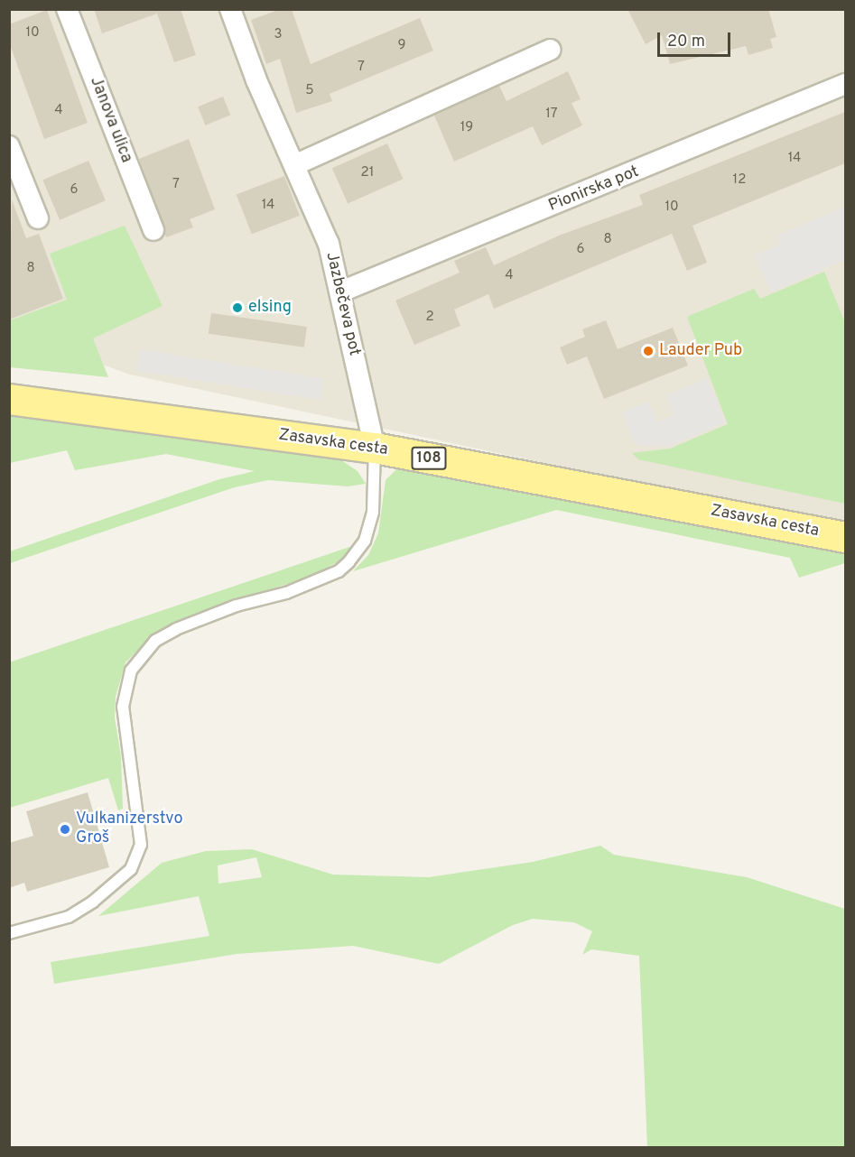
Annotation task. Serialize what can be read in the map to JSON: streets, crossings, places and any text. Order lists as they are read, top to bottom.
{
  "streets": {
    "main road": ["Zasavska cesta", "108"],
    "street": ["Janova ulica", "Pionirska pot", "Jazbečeva pot"]
  },
  "crossings": [
    ["Pionirska pot", "Jazbečeva pot"],
    ["Jazbečeva pot", "Zasavska cesta"]
  ],
  "places": ["elsing", "Lauder Pub", "Vulkanizerstvo Groš"],
  "house_numbers": [
    "10",
    "3",
    "9",
    "7",
    "5",
    "4",
    "17",
    "19",
    "14",
    "21",
    "12",
    "7",
    "6",
    "14",
    "10",
    "8",
    "6",
    "8",
    "4",
    "2"
  ],
  "scale_bar": "20 m"
}
